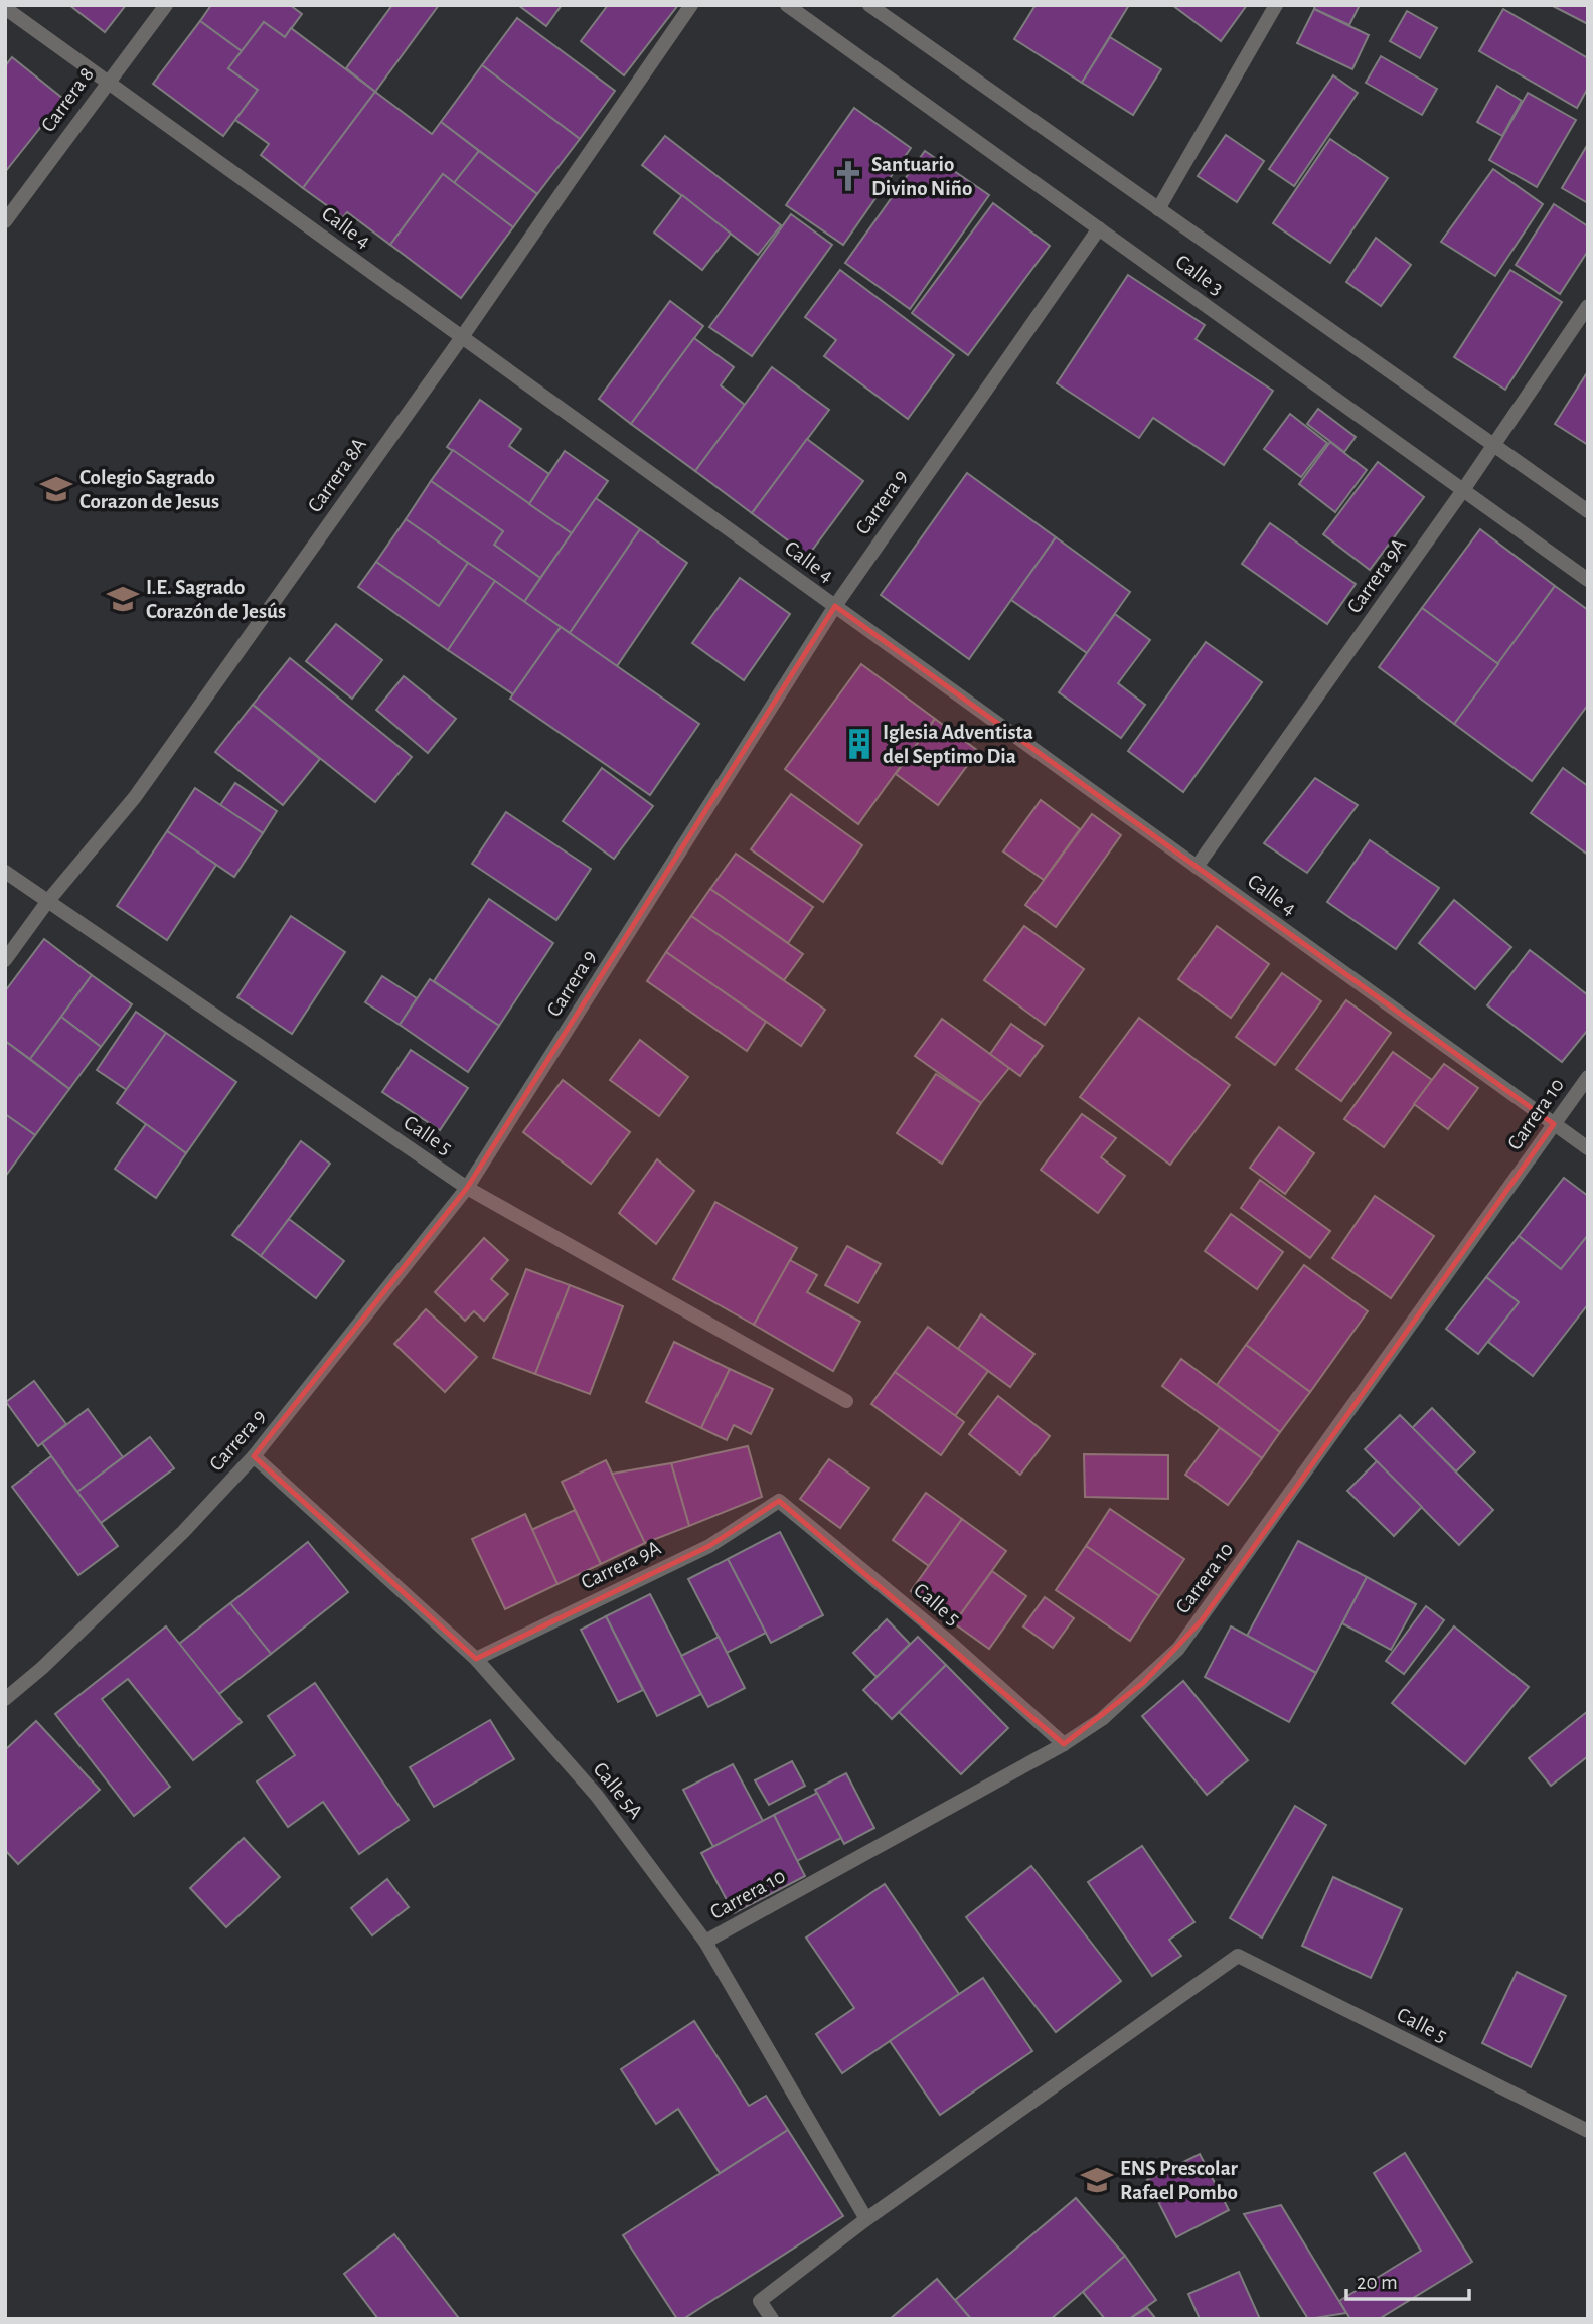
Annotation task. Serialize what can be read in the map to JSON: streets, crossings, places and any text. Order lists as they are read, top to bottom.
{
  "streets": {
    "street": [
      "Carrera 8",
      "Calle 4",
      "Calle 3",
      "Carrera 8A",
      "Carrera 9",
      "Carrera 9A",
      "Carrera 10",
      "Calle 5",
      "Calle 5A"
    ]
  },
  "crossings": [
    ["Carrera 8", "Calle 4"],
    ["Calle 4", "Carrera 8A"],
    ["Calle 4", "Carrera 9"],
    ["Calle 4", "Carrera 9A"],
    ["Calle 4", "Carrera 10"],
    ["Calle 3", "Carrera 9"],
    ["Calle 3", "Carrera 9A"],
    ["Carrera 8A", "Calle 5"],
    ["Carrera 9", "Calle 5"],
    ["Carrera 9", "Calle 5A"],
    ["Carrera 9A", "Calle 5"],
    ["Carrera 9A", "Calle 5A"],
    ["Carrera 10", "Calle 5"],
    ["Carrera 10", "Calle 5A"],
    ["Calle 5", "Calle 5A"]
  ],
  "places": {
    "church": ["Santuario Divino Niño"],
    "school or university": ["Colegio Sagrado Corazon de Jesus", "I.E. Sagrado Corazón de Jesús", "ENS Prescolar Rafael Pombo"],
    "building": ["Iglesia Adventista del Septimo Dia"]
  },
  "scale_bar": "20 m"
}
